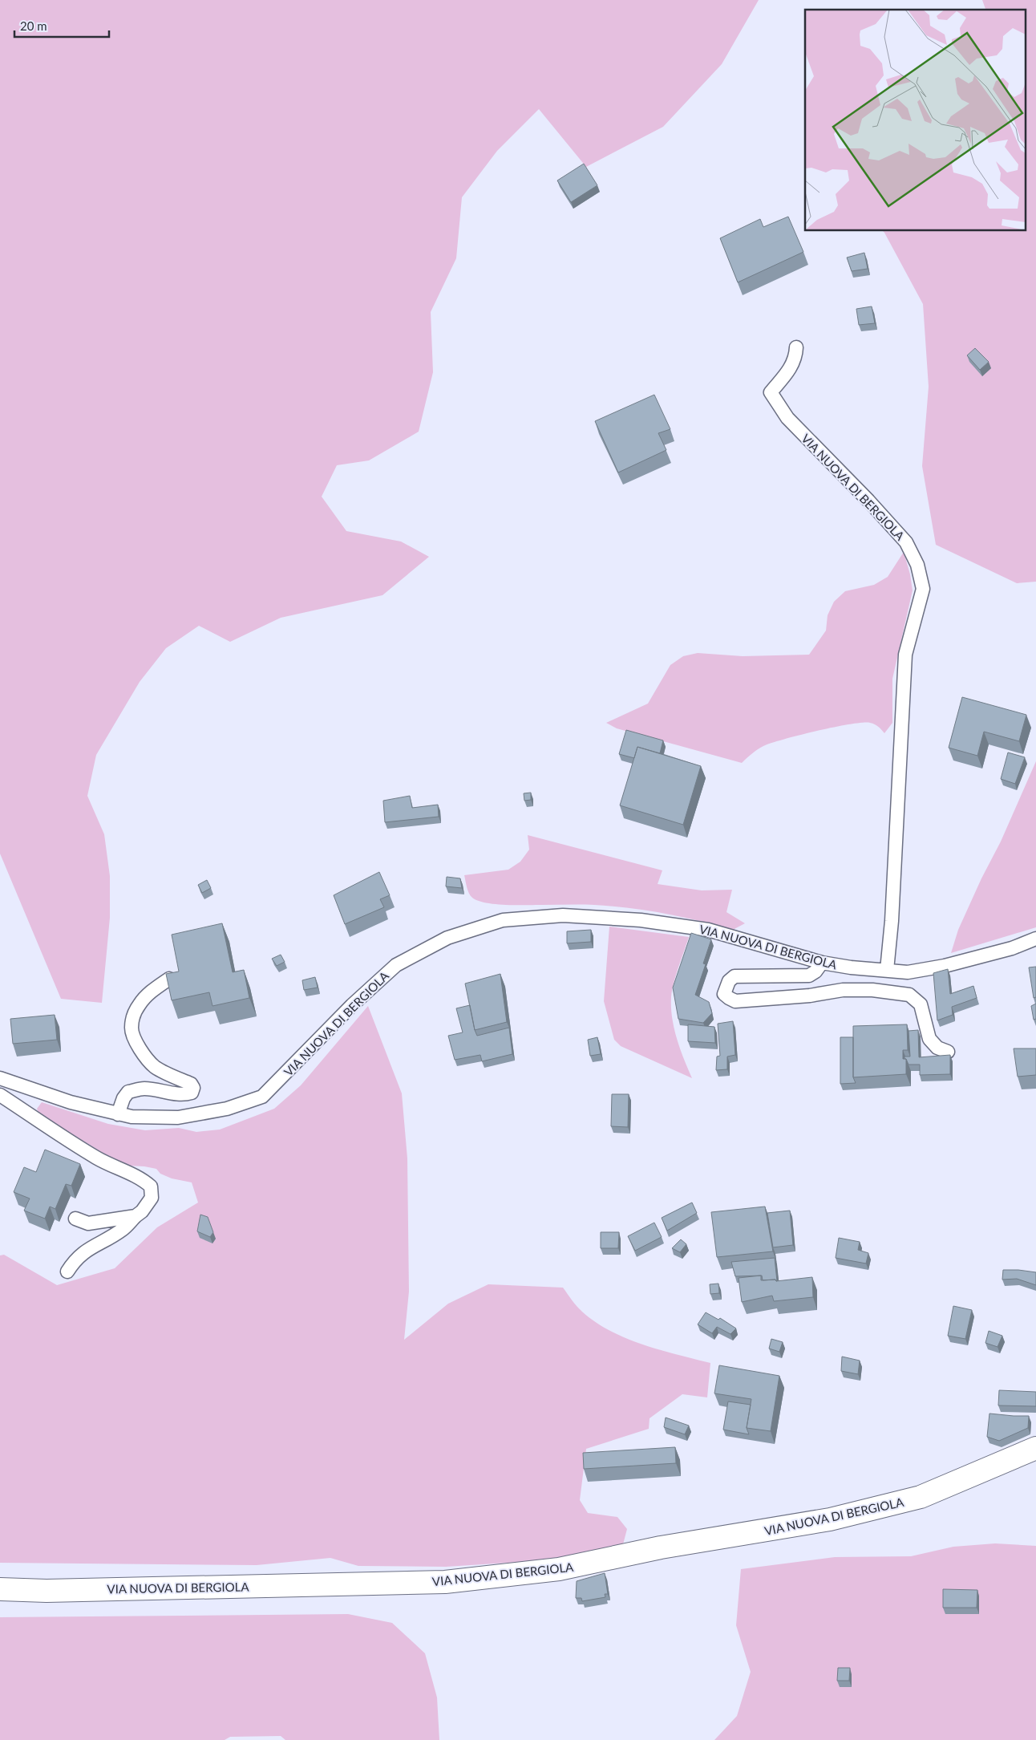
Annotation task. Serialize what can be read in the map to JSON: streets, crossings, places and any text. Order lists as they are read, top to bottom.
{
  "streets": {
    "street": ["VIA NUOVA DI BERGIOLA"]
  },
  "scale_bar": "20 m"
}
